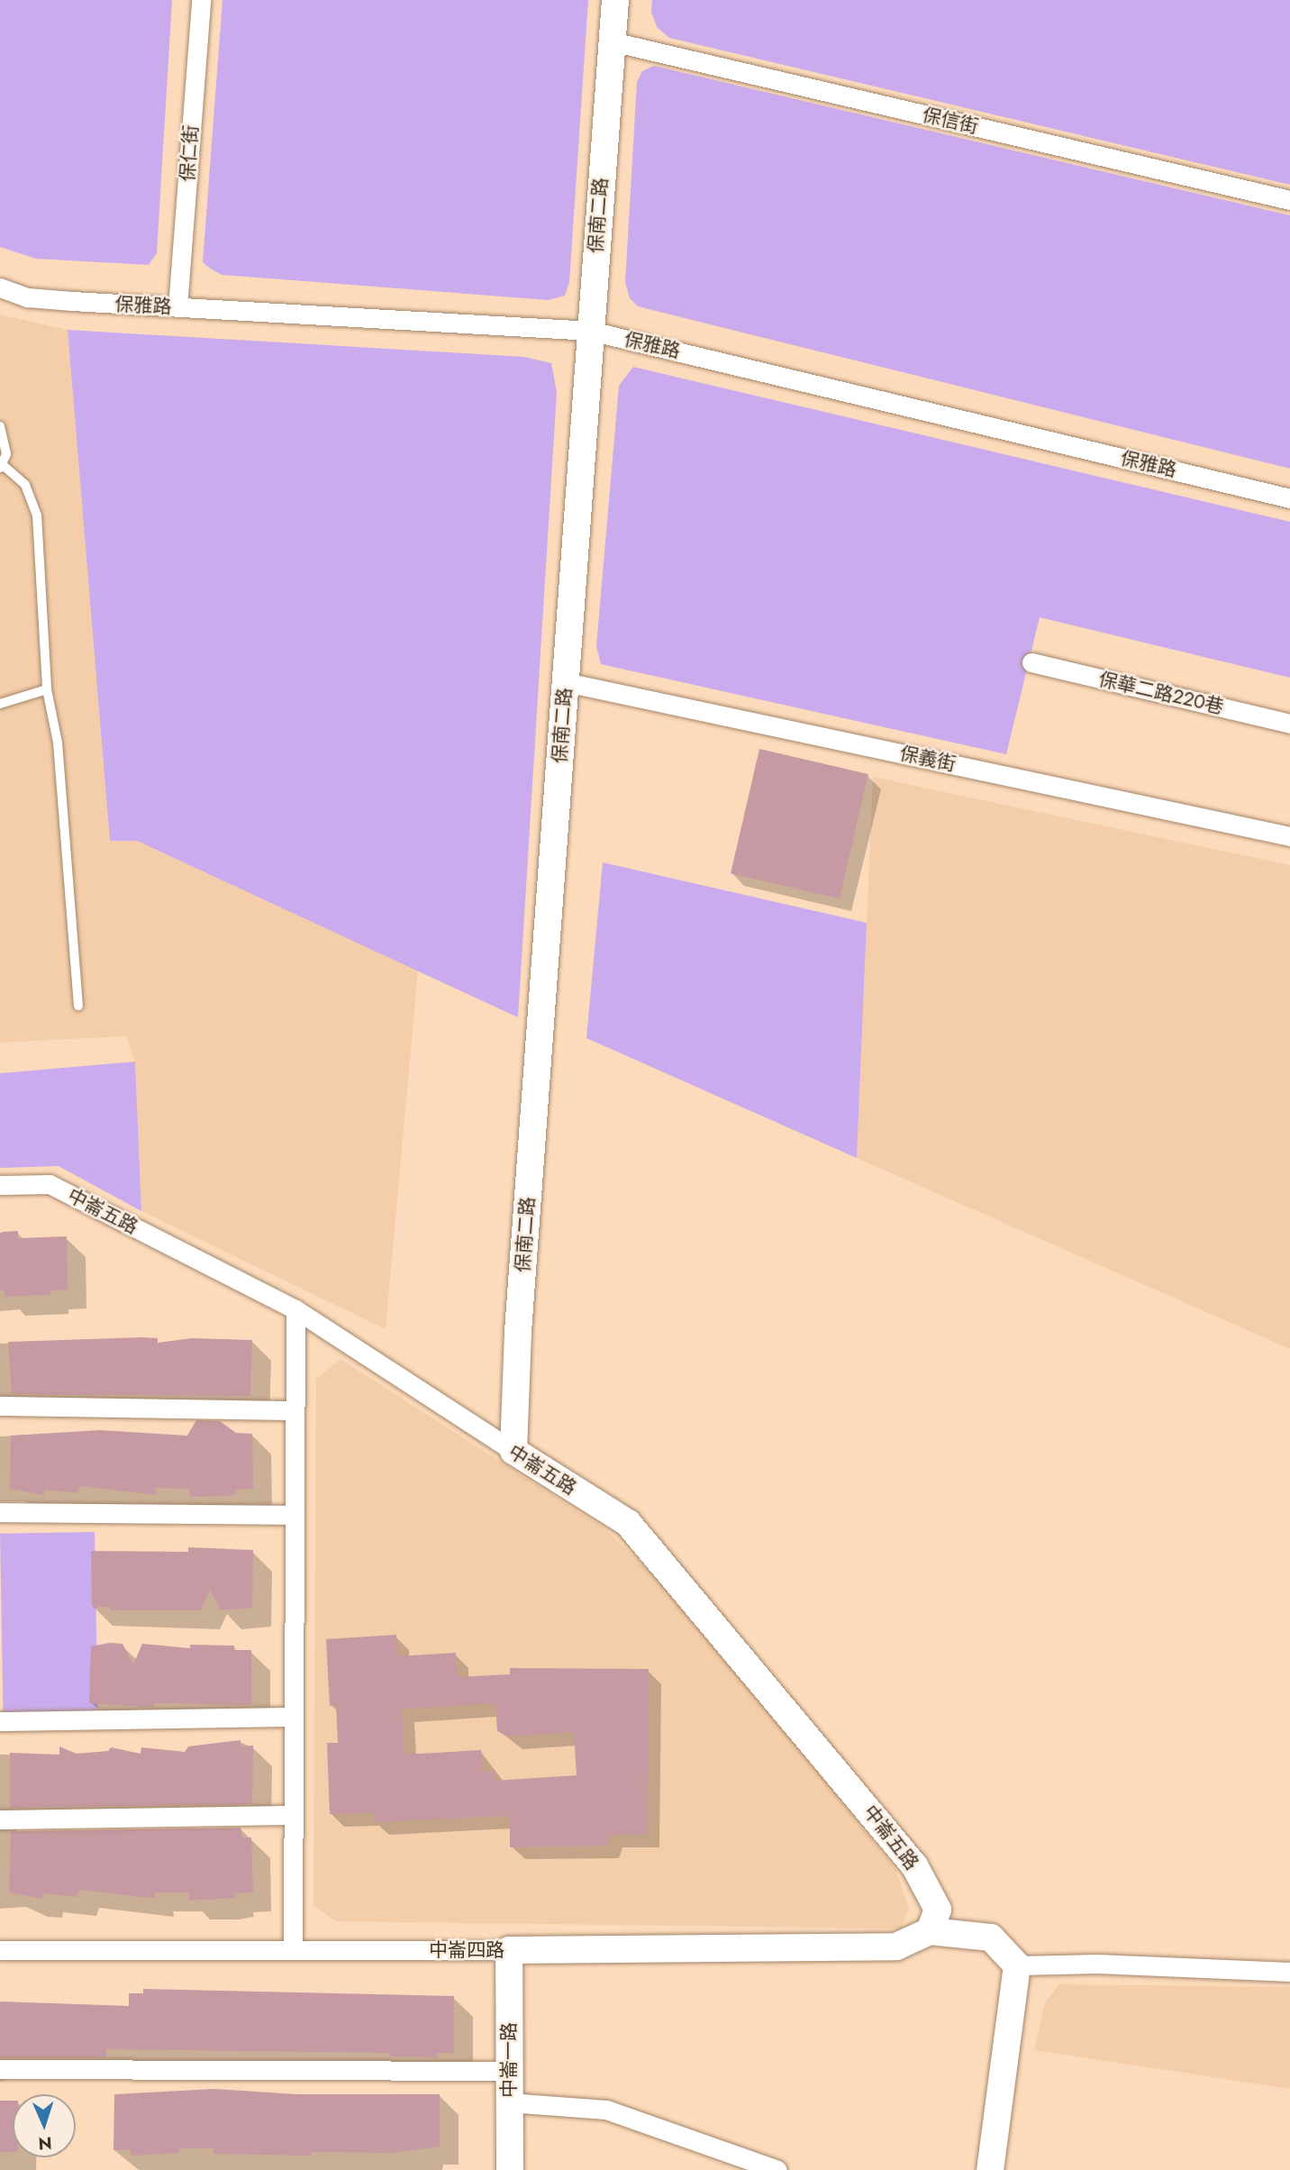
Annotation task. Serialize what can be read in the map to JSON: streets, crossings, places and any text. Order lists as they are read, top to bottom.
{
  "streets": {
    "street": [
      "保信街",
      "保仁街",
      "保南二路",
      "保雅路",
      "保華二路220巷",
      "保義街",
      "中崙五路",
      "中崙四路",
      "中崙一路"
    ]
  },
  "crossings": [
    ["保信街", "保南二路"],
    ["保仁街", "保雅路"],
    ["保南二路", "保雅路"],
    ["保南二路", "保義街"],
    ["保南二路", "中崙五路"],
    ["中崙五路", "中崙四路"],
    ["中崙四路", "中崙一路"]
  ],
  "north": "bottom"
}
